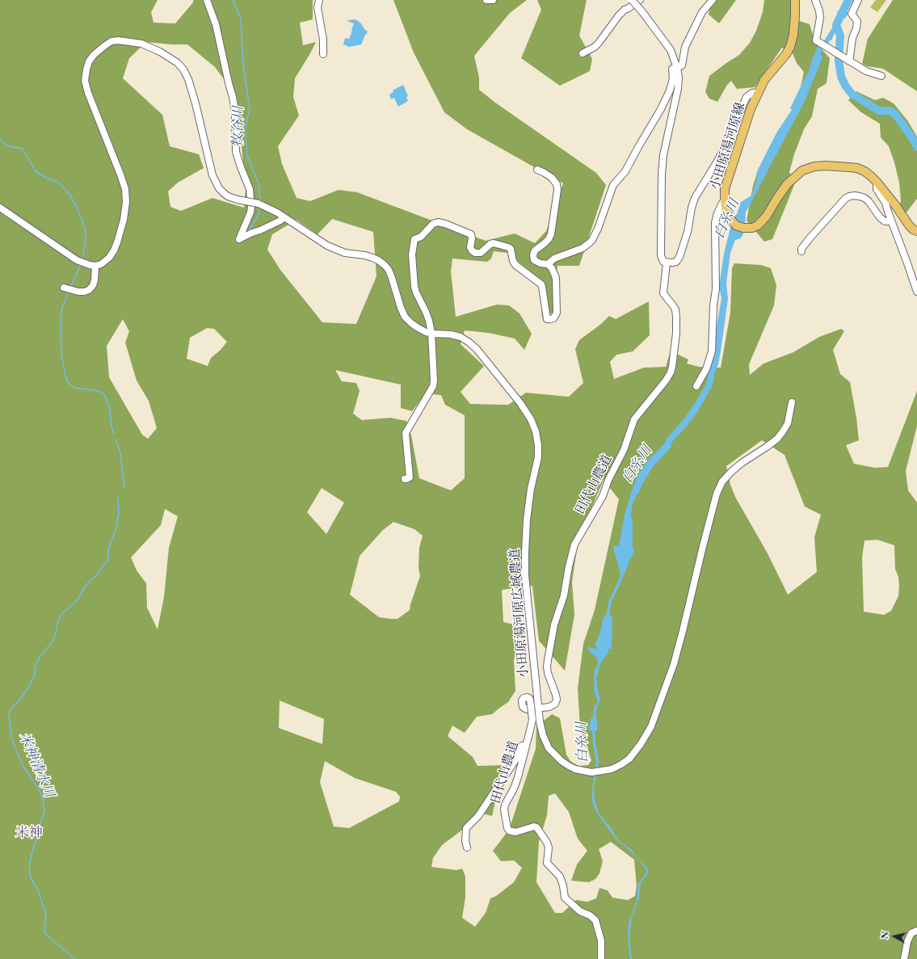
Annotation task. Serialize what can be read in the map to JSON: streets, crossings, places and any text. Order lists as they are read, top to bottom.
{
  "streets": {
    "main road": ["小田原湯河原線"],
    "street": ["田代山農道", "小田原湯河原広域農道"]
  },
  "crossings": [
    ["田代山農道", "小田原湯河原広域農道"]
  ],
  "districts": ["米神"],
  "water": ["牧谷川", "白糸川", "米神清水川"],
  "north": "left"
}
